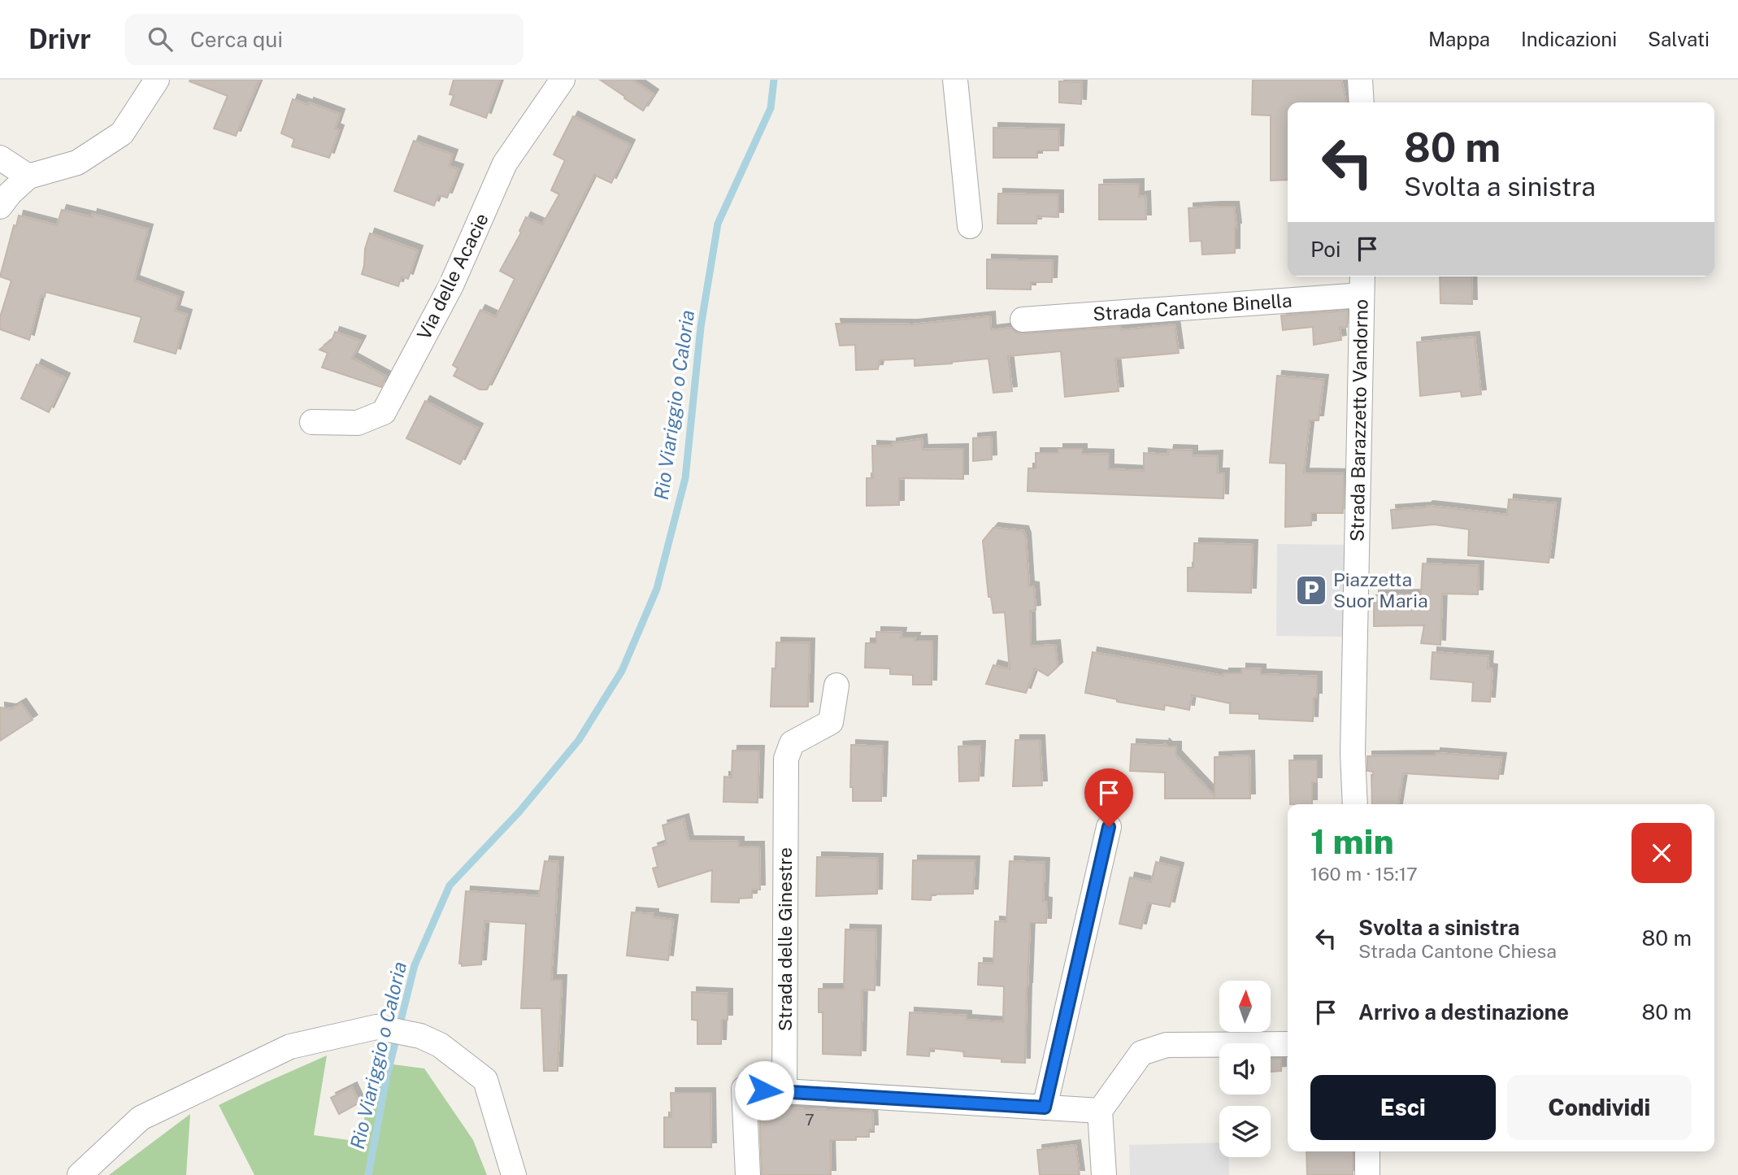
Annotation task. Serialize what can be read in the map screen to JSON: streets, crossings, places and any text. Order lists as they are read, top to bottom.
{
  "streets": {
    "street": [
      "Via delle Acacie",
      "Strada Cantone Binella",
      "Strada Barazzetto Vandorno",
      "Strada delle Ginestre"
    ]
  },
  "crossings": [
    ["Strada Cantone Binella", "Strada Barazzetto Vandorno"]
  ],
  "water": ["Rio Viariggio o Caloria"],
  "places": {
    "parking": ["Piazzetta Suor Maria"]
  },
  "house_numbers": ["7"],
  "north": "top",
  "page": {
    "header": "Drivr",
    "search": "Cerca qui",
    "nav": ["Mappa", "Indicazioni", "Salvati"],
    "turn": ["80 m", "Svolta a sinistra"],
    "then": "Poi",
    "heading": ["1 min", "160 m · 15:17"],
    "list": [
      {
        "name": "Svolta a sinistra",
        "note": "Strada Cantone Chiesa",
        "value": "80 m"
      },
      {
        "name": "Arrivo a destinazione",
        "value": "80 m"
      }
    ],
    "buttons": ["Esci", "Condividi"]
  }
}
